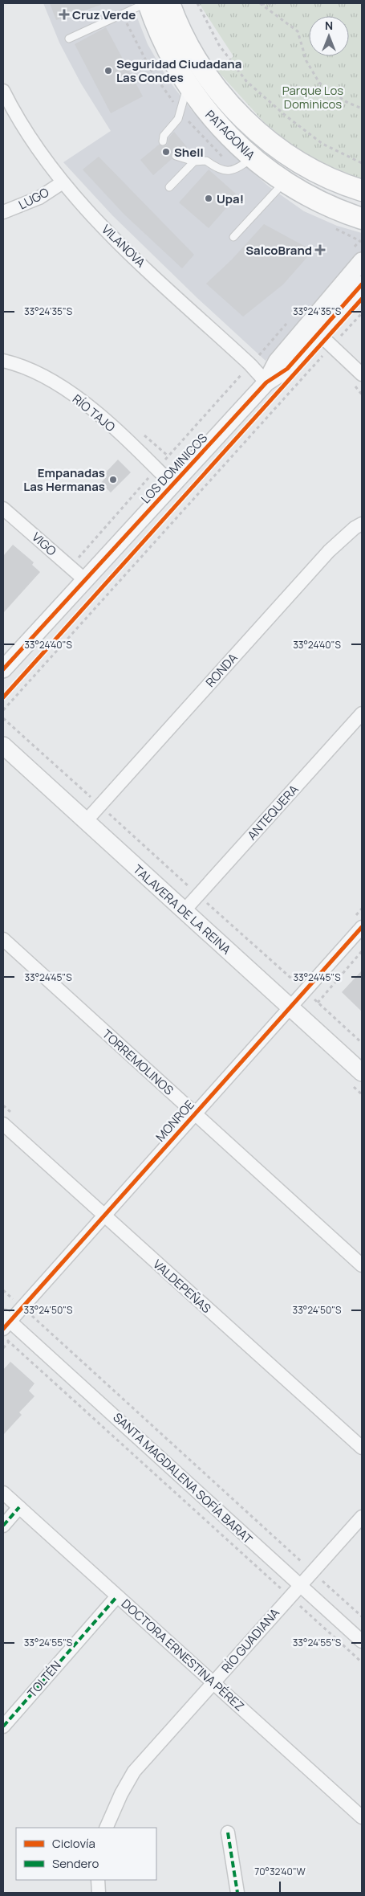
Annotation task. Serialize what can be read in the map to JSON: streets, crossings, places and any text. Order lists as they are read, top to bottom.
{
  "streets": {
    "main road": ["PATAGONIA"],
    "street": [
      "LUGO",
      "VILANOVA",
      "RÍO TAJO",
      "LOS DOMINICOS",
      "VIGO",
      "RONDA",
      "ANTEQUERA",
      "TALAVERA DE LA REINA",
      "TORREMOLINOS",
      "MONROE",
      "VALDEPEÑAS",
      "SANTA MAGDALENA SOFÍA BARAT",
      "RÍO GUADIANA",
      "DOCTORA ERNESTINA PÉREZ",
      "TOLTÉN"
    ]
  },
  "crossings": [
    ["LUGO", "VILANOVA"],
    ["VILANOVA", "LOS DOMINICOS"],
    ["RÍO TAJO", "LOS DOMINICOS"],
    ["LOS DOMINICOS", "VIGO"],
    ["RONDA", "TALAVERA DE LA REINA"],
    ["ANTEQUERA", "TALAVERA DE LA REINA"],
    ["TALAVERA DE LA REINA", "MONROE"],
    ["TORREMOLINOS", "MONROE"],
    ["MONROE", "VALDEPEÑAS"],
    ["MONROE", "SANTA MAGDALENA SOFÍA BARAT"],
    ["SANTA MAGDALENA SOFÍA BARAT", "RÍO GUADIANA"],
    ["RÍO GUADIANA", "DOCTORA ERNESTINA PÉREZ"],
    ["DOCTORA ERNESTINA PÉREZ", "TOLTÉN"]
  ],
  "parks": ["Parque Los Dominicos"],
  "places": {
    "health": ["Cruz Verde", "SalcoBrand"],
    "other": [
      "Seguridad Ciudadana Las Condes",
      "Shell",
      "Upa!",
      "Empanadas Las Hermanas"
    ]
  },
  "legend": ["Ciclovía", "Sendero"],
  "north": "top",
  "coordinates": [
    "33°24'35\"S",
    "33°24'40\"S",
    "33°24'45\"S",
    "33°24'50\"S",
    "33°24'55\"S",
    "70°32'40\"W"
  ]
}
